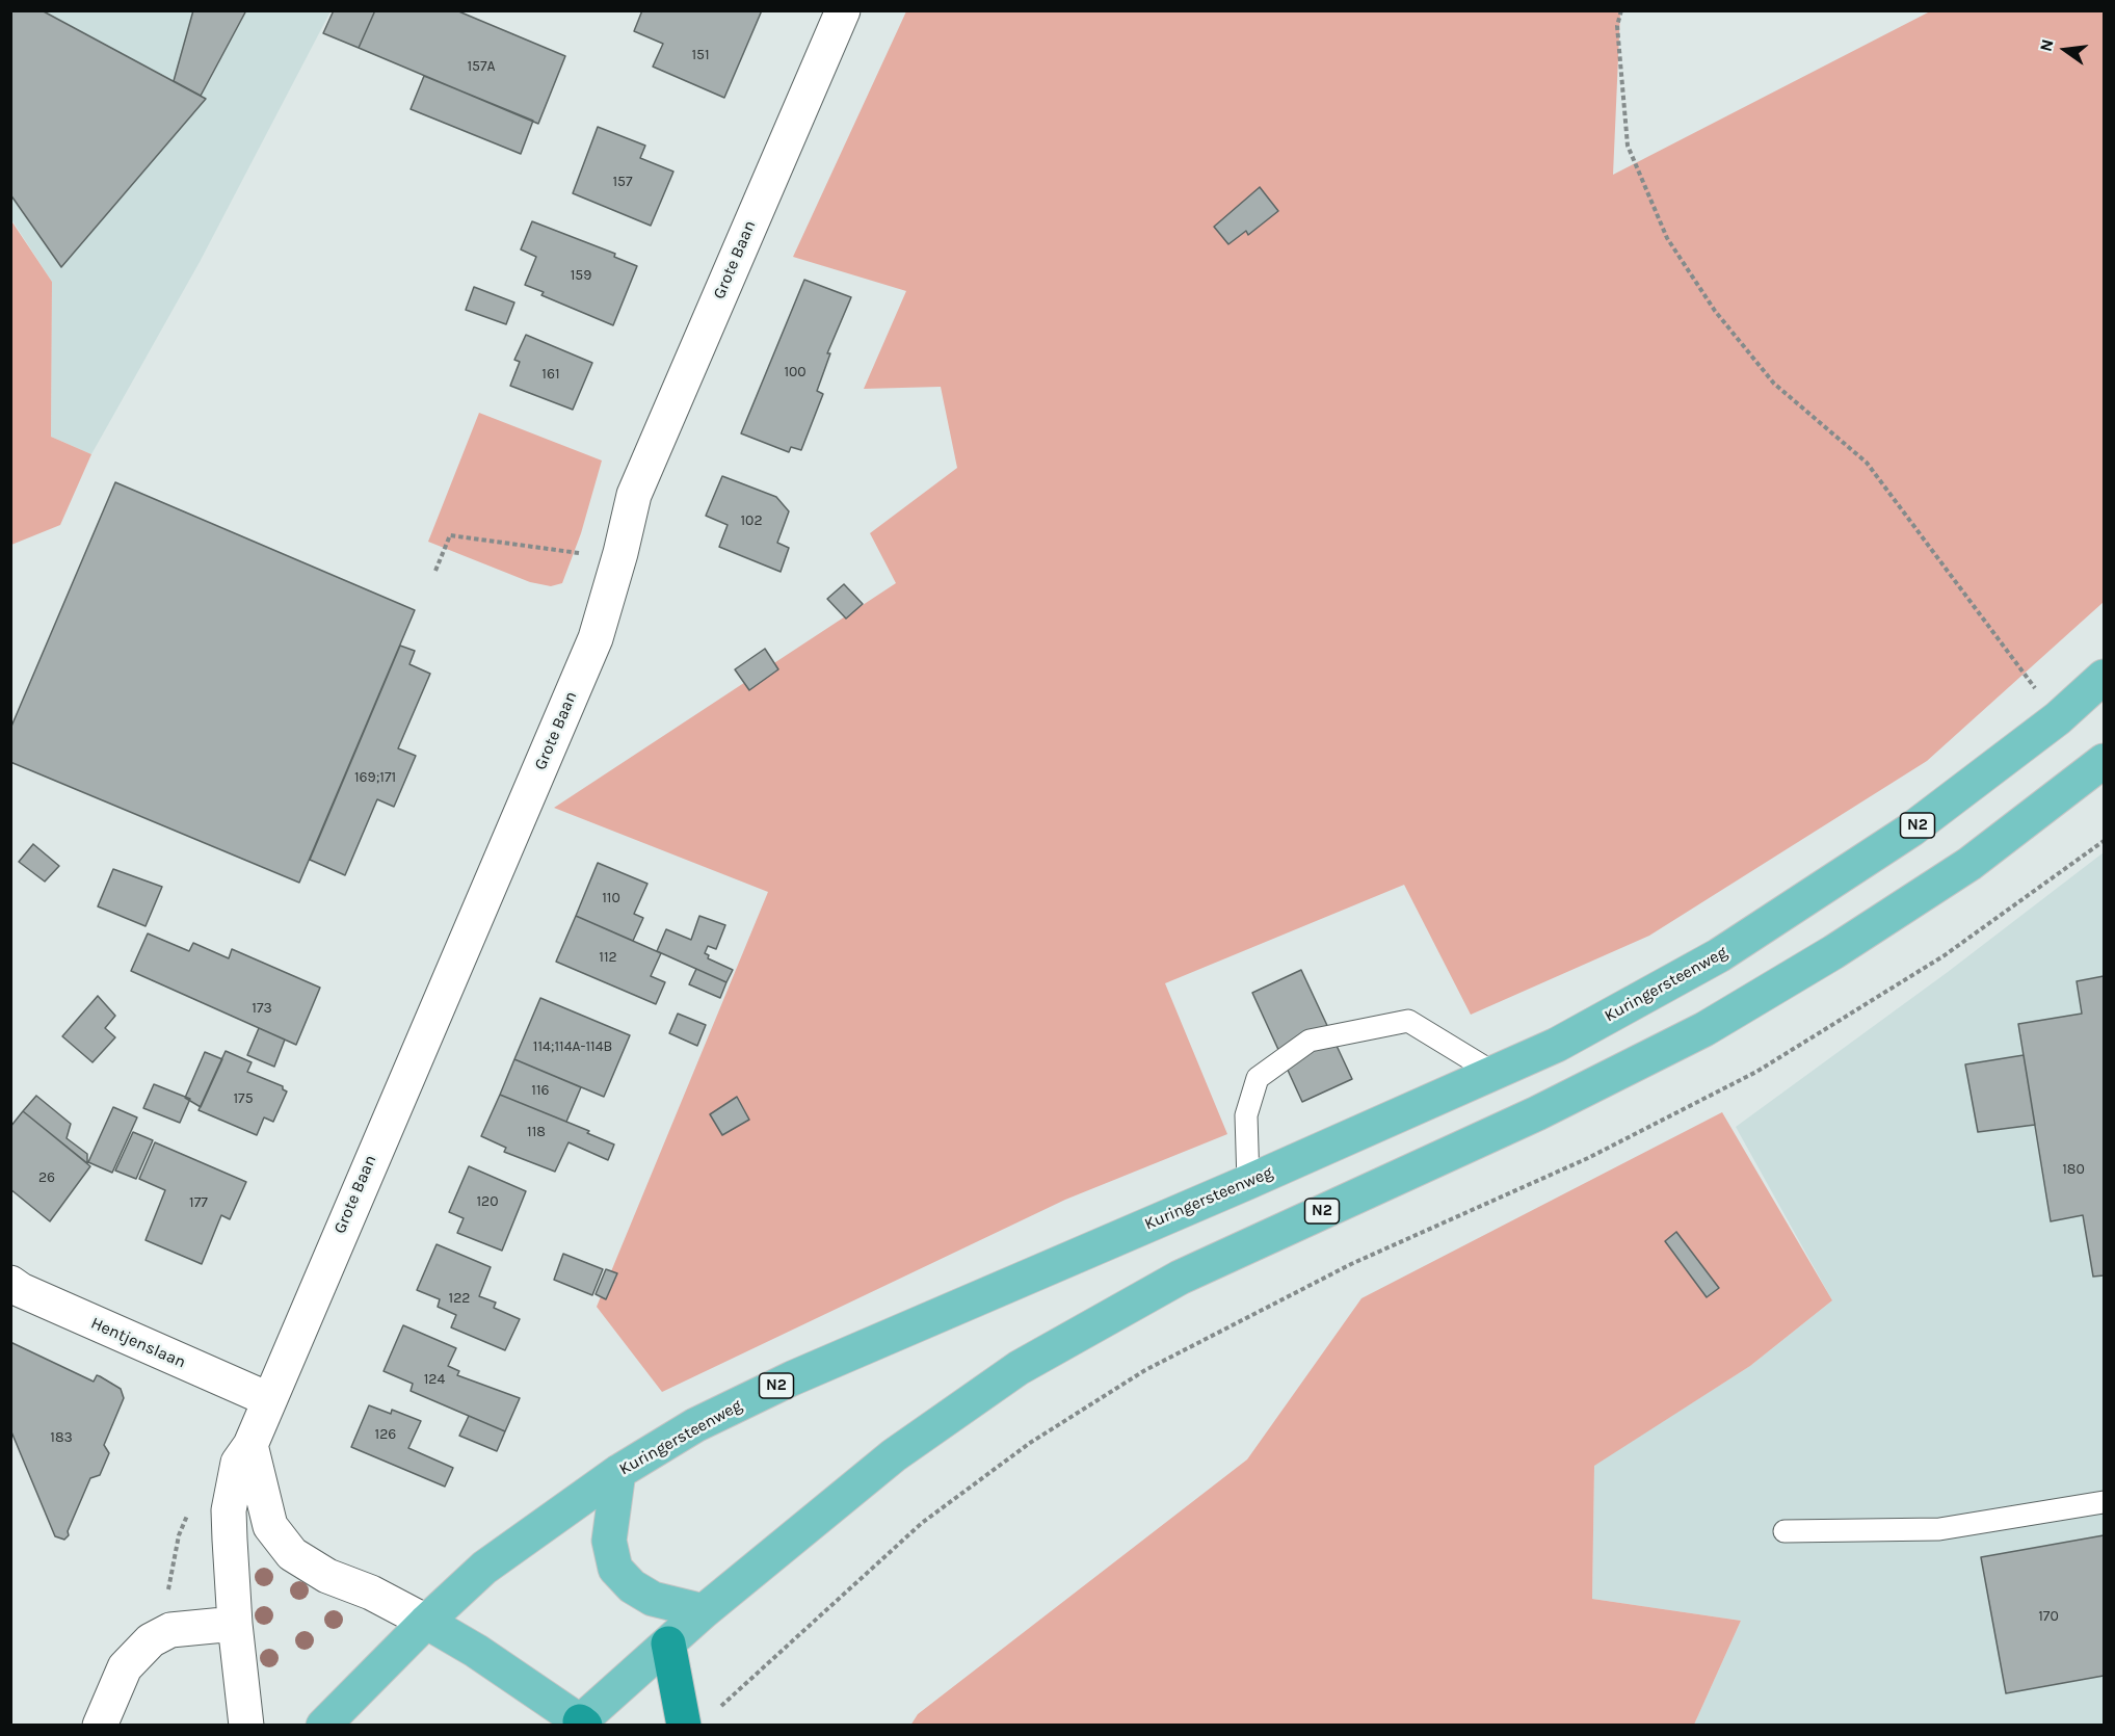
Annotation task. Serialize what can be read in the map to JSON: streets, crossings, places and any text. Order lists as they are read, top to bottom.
{
  "streets": {
    "main road": ["N2", "Kuringersteenweg"],
    "street": ["Grote Baan", "Hentjenslaan"]
  },
  "crossings": [
    ["Grote Baan", "Hentjenslaan"]
  ],
  "house_numbers": [
    "151",
    "157A",
    "157",
    "159",
    "100",
    "161",
    "102",
    "169;171",
    "110",
    "112",
    "173",
    "114;114A-114B",
    "116",
    "175",
    "118",
    "180",
    "26",
    "120",
    "177",
    "122",
    "124",
    "126",
    "183",
    "170"
  ],
  "north": "left"
}
